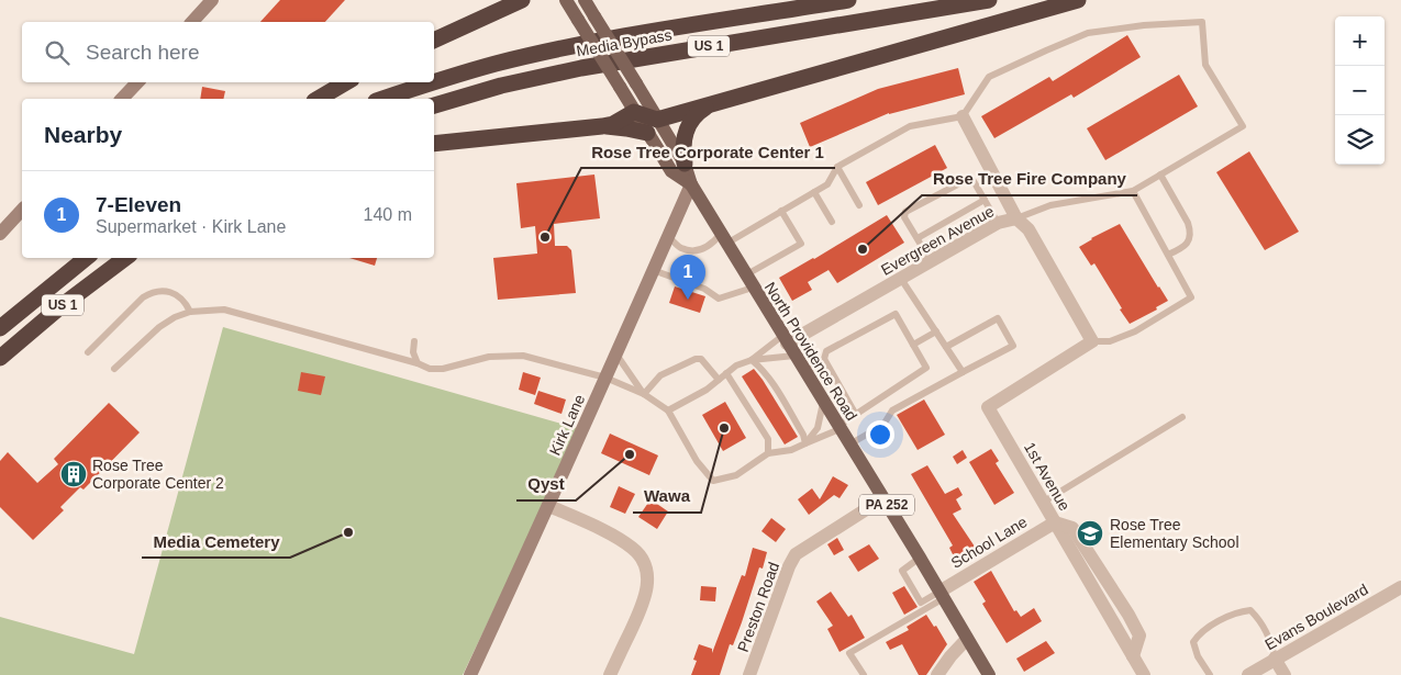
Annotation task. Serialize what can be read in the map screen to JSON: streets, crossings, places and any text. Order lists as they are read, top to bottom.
{
  "streets": {
    "highway": ["Media Bypass", "US 1"],
    "main road": ["North Providence Road", "PA 252"],
    "street": [
      "Evergreen Avenue",
      "Kirk Lane",
      "1st Avenue",
      "School Lane",
      "Preston Road",
      "Evans Boulevard"
    ]
  },
  "crossings": [
    ["Evergreen Avenue", "North Providence Road"],
    ["Evergreen Avenue", "1st Avenue"],
    ["North Providence Road", "Kirk Lane"],
    ["North Providence Road", "School Lane"],
    ["North Providence Road", "Preston Road"],
    ["1st Avenue", "School Lane"]
  ],
  "places": {
    "other": [
      "Rose Tree Corporate Center 1",
      "Rose Tree Fire Company",
      "Wawa",
      "Qyst",
      "Media Cemetery"
    ],
    "building": ["Rose Tree Corporate Center 2"],
    "school or university": ["Rose Tree Elementary School"]
  },
  "page": {
    "map_buttons": ["+", "−"],
    "search": "Search here",
    "heading": "Nearby",
    "list": [
      {
        "mark": "1",
        "name": "7-Eleven",
        "note": "Supermarket · Kirk Lane",
        "value": "140 m"
      }
    ],
    "pins": "1"
  }
}
